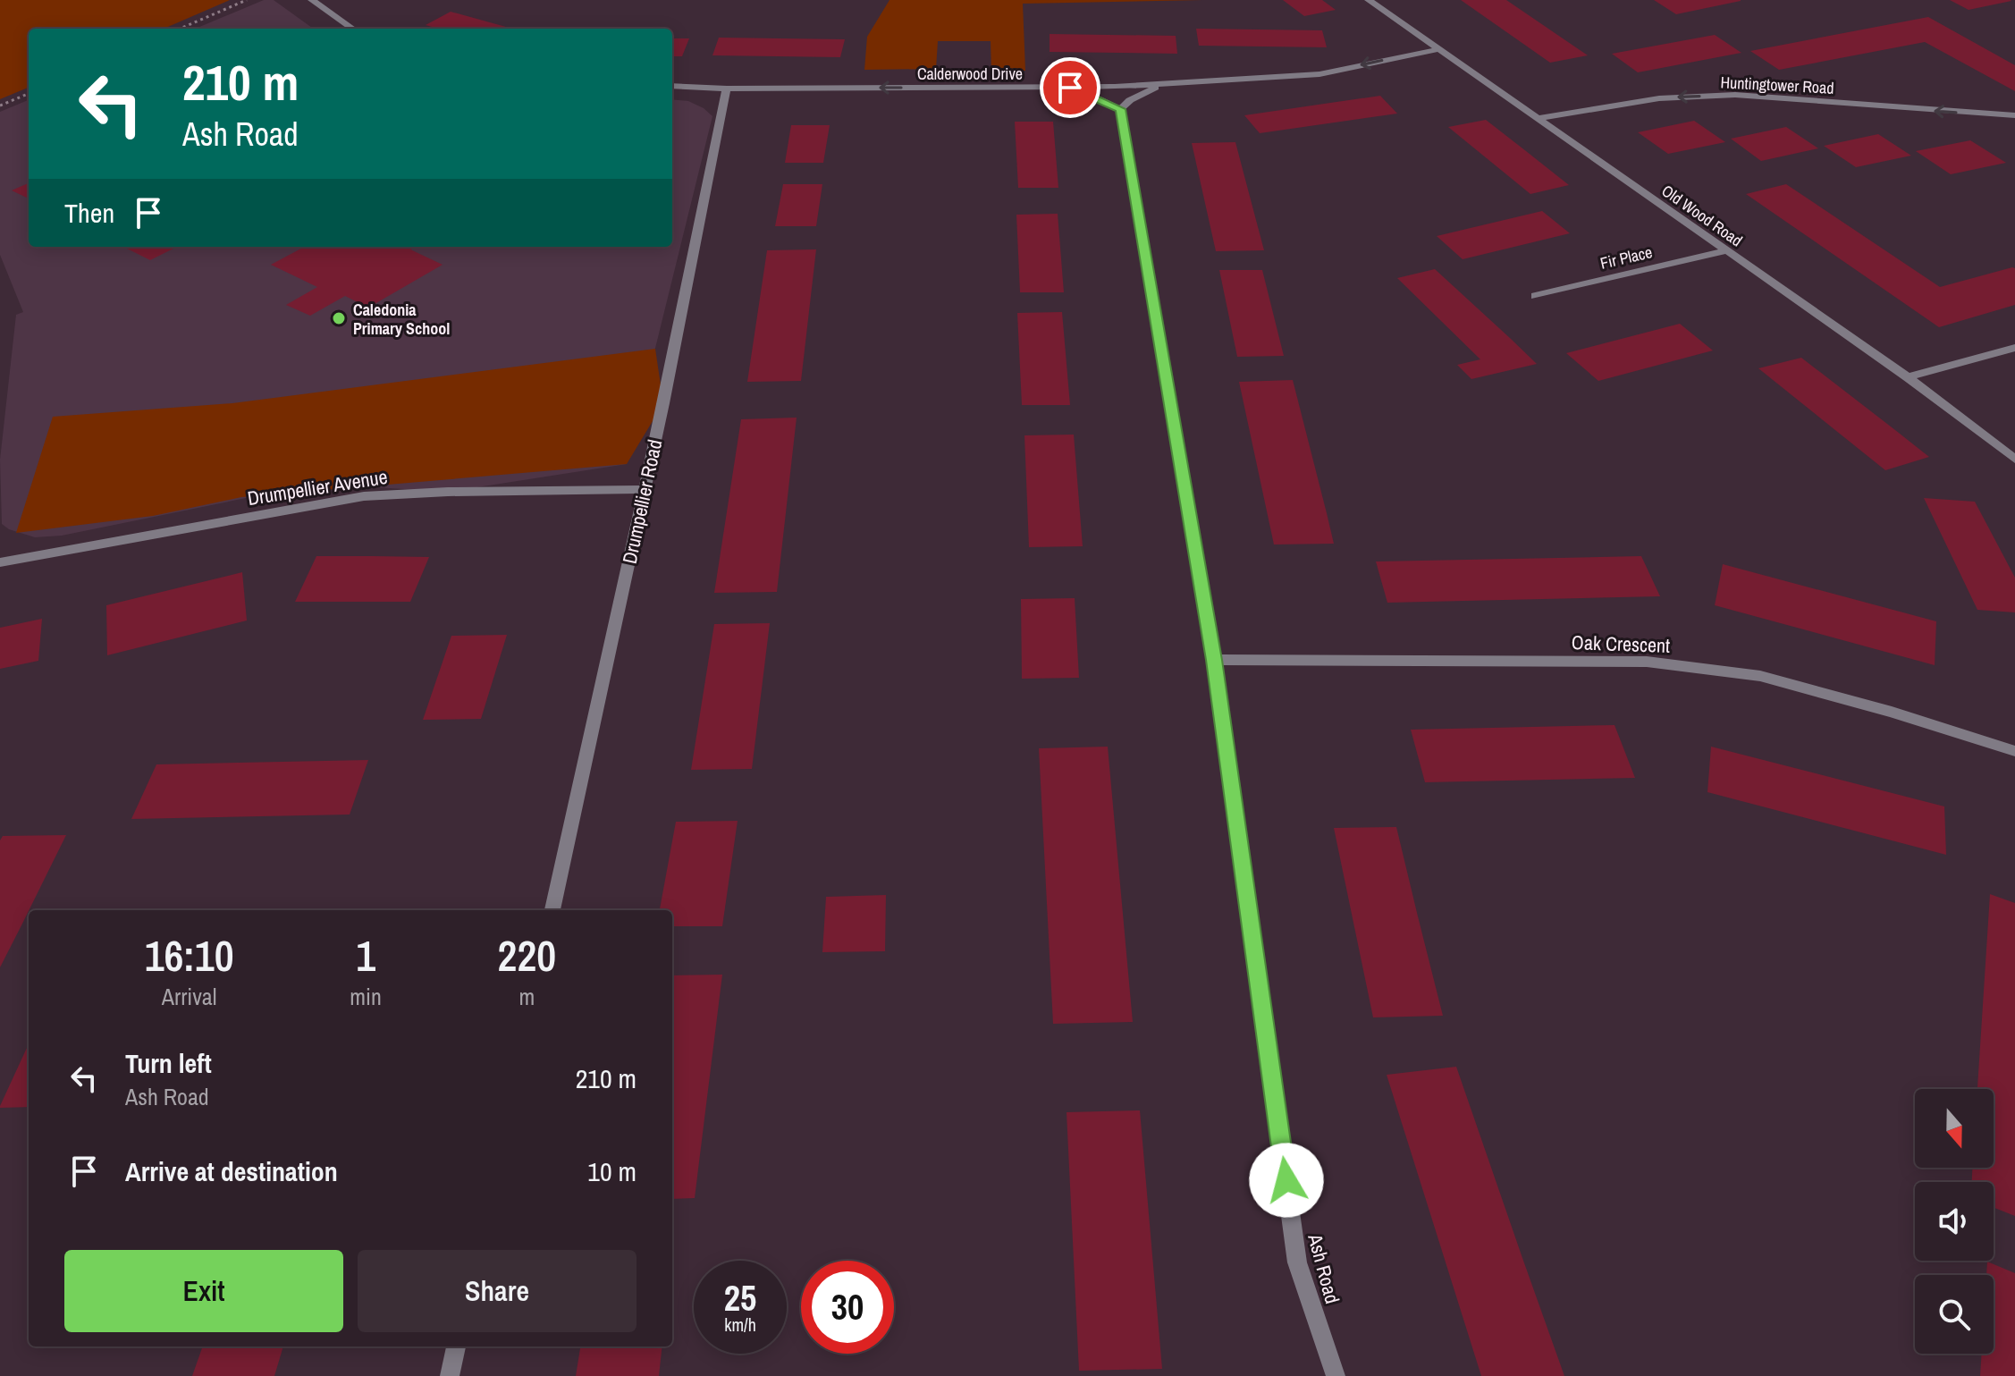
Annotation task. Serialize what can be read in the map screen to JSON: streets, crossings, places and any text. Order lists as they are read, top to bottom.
{
  "streets": {
    "street": [
      "Calderwood Drive",
      "Huntingtower Road",
      "Old Wood Road",
      "Fir Place",
      "Drumpellier Avenue",
      "Drumpellier Road",
      "Oak Crescent",
      "Ash Road"
    ]
  },
  "crossings": [
    ["Calderwood Drive", "Old Wood Road"],
    ["Calderwood Drive", "Drumpellier Road"],
    ["Huntingtower Road", "Old Wood Road"],
    ["Old Wood Road", "Fir Place"],
    ["Drumpellier Avenue", "Drumpellier Road"],
    ["Oak Crescent", "Ash Road"]
  ],
  "one_way": ["Calderwood Drive", "Huntingtower Road"],
  "places": ["Caledonia Primary School"],
  "north": "bottom",
  "page": {
    "turn": ["210 m", "Ash Road"],
    "then": "Then",
    "eta": [
      "16:10",
      "Arrival",
      "1",
      "min",
      "220",
      "m"
    ],
    "list": [
      {
        "name": "Turn left",
        "note": "Ash Road",
        "value": "210 m"
      },
      {
        "name": "Arrive at destination",
        "value": "10 m"
      }
    ],
    "buttons": ["Exit", "Share"],
    "speed": "25 km/h",
    "limit": "30"
  }
}
